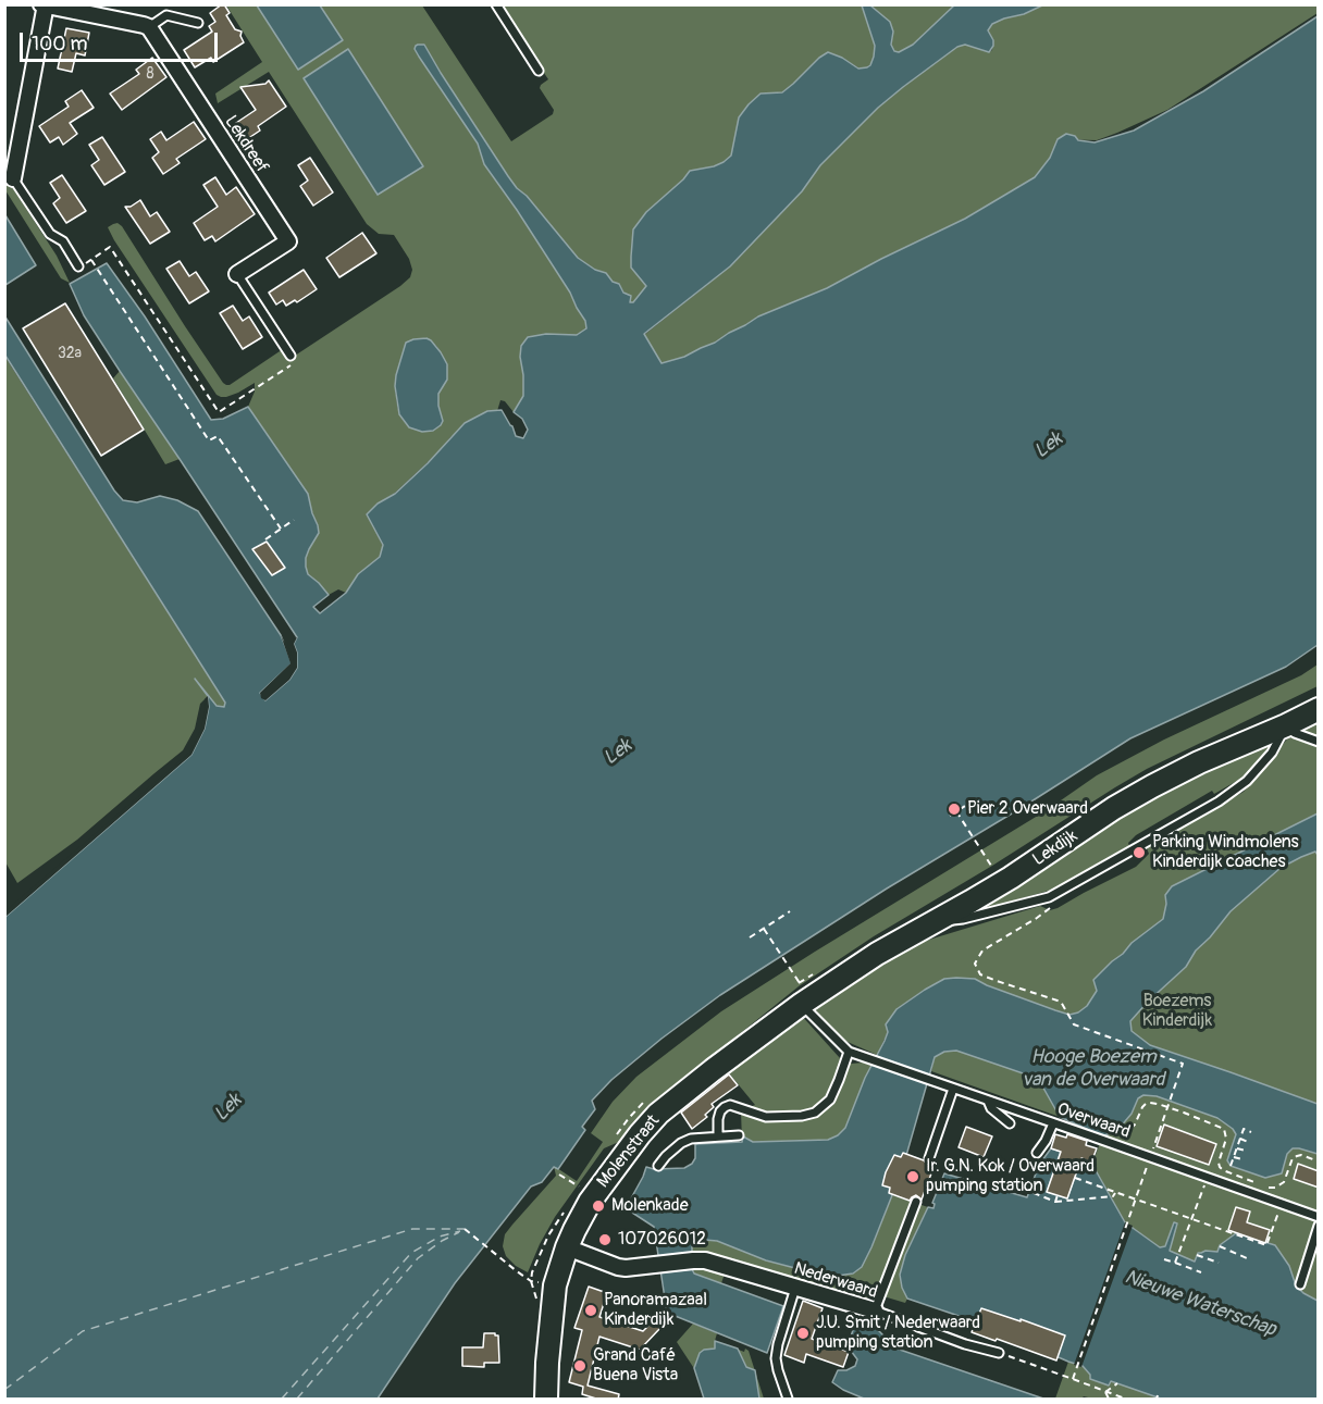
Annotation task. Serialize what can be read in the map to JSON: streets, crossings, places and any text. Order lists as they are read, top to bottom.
{
  "streets": {
    "street": [
      "Lekdreef",
      "Lekdijk",
      "Molenstraat",
      "Nederwaard"
    ],
    "lane": ["Overwaard"]
  },
  "crossings": [
    ["Lekdijk", "Overwaard"],
    ["Lekdijk", "Molenstraat"],
    ["Overwaard", "Molenstraat"],
    ["Molenstraat", "Nederwaard"]
  ],
  "water": ["Lek", "Hooge Boezem van de Overwaard", "Nieuwe Waterschap"],
  "parks": ["Boezems Kinderdijk"],
  "places": [
    "Pier 2 Overwaard",
    "Parking Windmolens Kinderdijk coaches",
    "Ir. G.N. Kok / Overwaard pumping station",
    "Molenkade",
    "107026012",
    "Panoramazaal Kinderdijk",
    "J.U. Smit / Nederwaard pumping station",
    "Grand Café Buena Vista"
  ],
  "house_numbers": ["8", "32a"],
  "scale_bar": "100 m"
}
